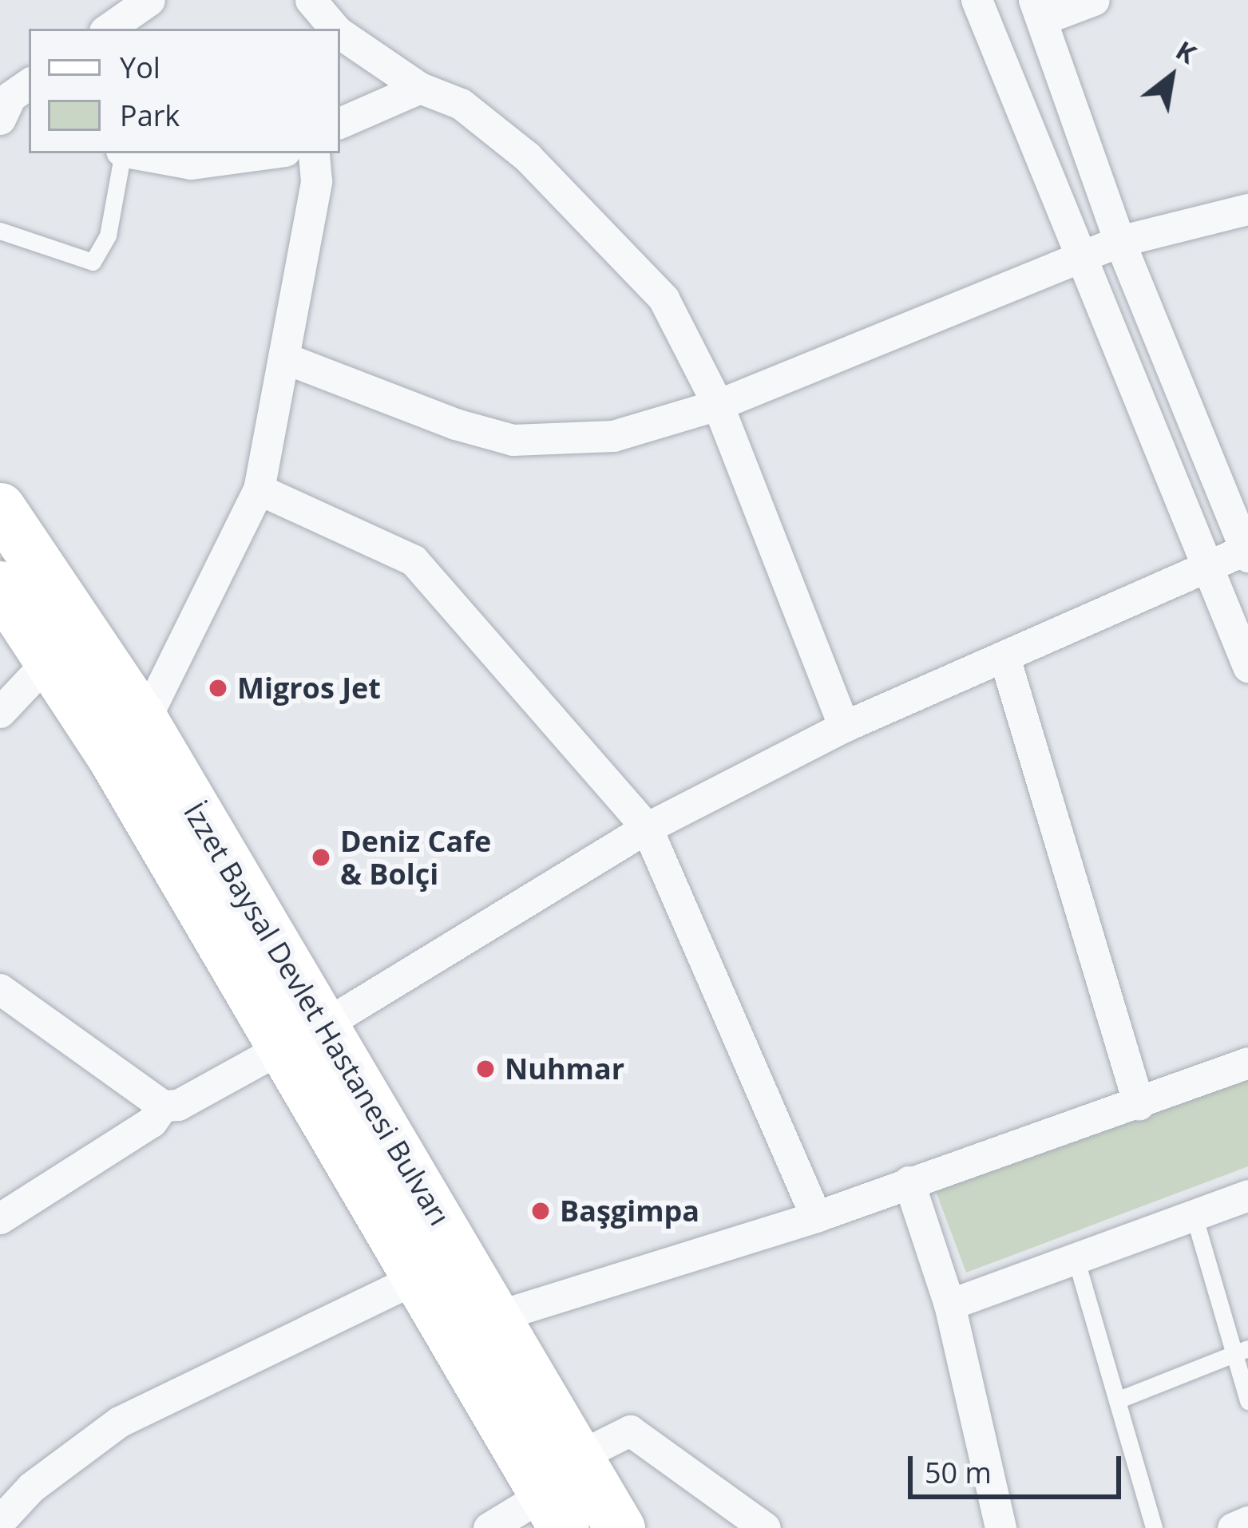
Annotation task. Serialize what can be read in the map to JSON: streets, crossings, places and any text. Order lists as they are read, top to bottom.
{
  "streets": {
    "main road": ["İzzet Baysal Devlet Hastanesi Bulvarı"]
  },
  "places": [
    "Migros Jet",
    "Deniz Cafe & Bolçi",
    "Nuhmar",
    "Başgimpa"
  ],
  "legend": ["Yol", "Park"],
  "scale_bar": "50 m",
  "north": "top right"
}
